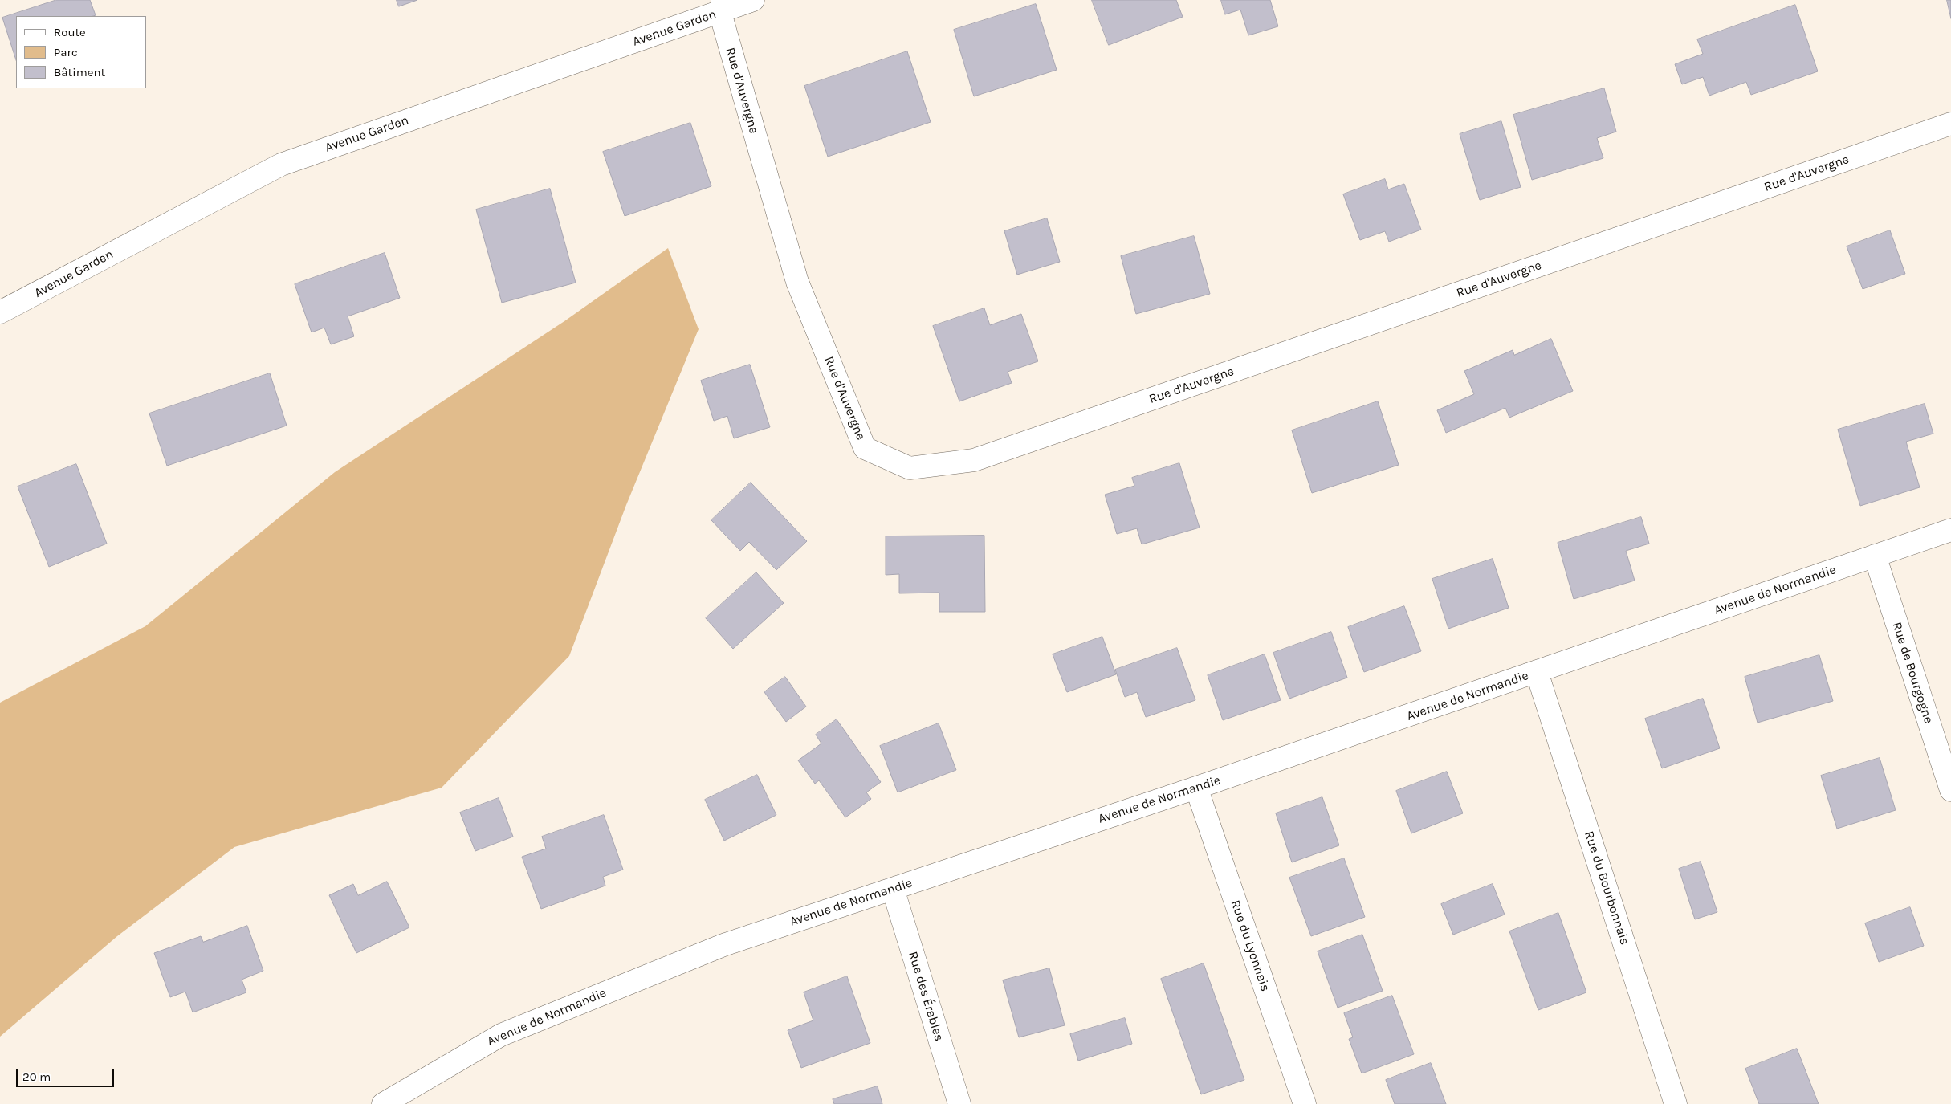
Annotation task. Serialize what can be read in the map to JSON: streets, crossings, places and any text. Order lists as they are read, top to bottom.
{
  "streets": {
    "street": [
      "Avenue Garden",
      "Rue d'Auvergne",
      "Avenue de Normandie",
      "Rue de Bourgogne",
      "Rue du Bourbonnais",
      "Rue du Lyonnais",
      "Rue des Érables"
    ]
  },
  "crossings": [
    ["Avenue Garden", "Rue d'Auvergne"],
    ["Avenue de Normandie", "Rue de Bourgogne"],
    ["Avenue de Normandie", "Rue du Bourbonnais"],
    ["Avenue de Normandie", "Rue du Lyonnais"],
    ["Avenue de Normandie", "Rue des Érables"]
  ],
  "legend": ["Route", "Parc", "Bâtiment"],
  "scale_bar": "20 m"
}
